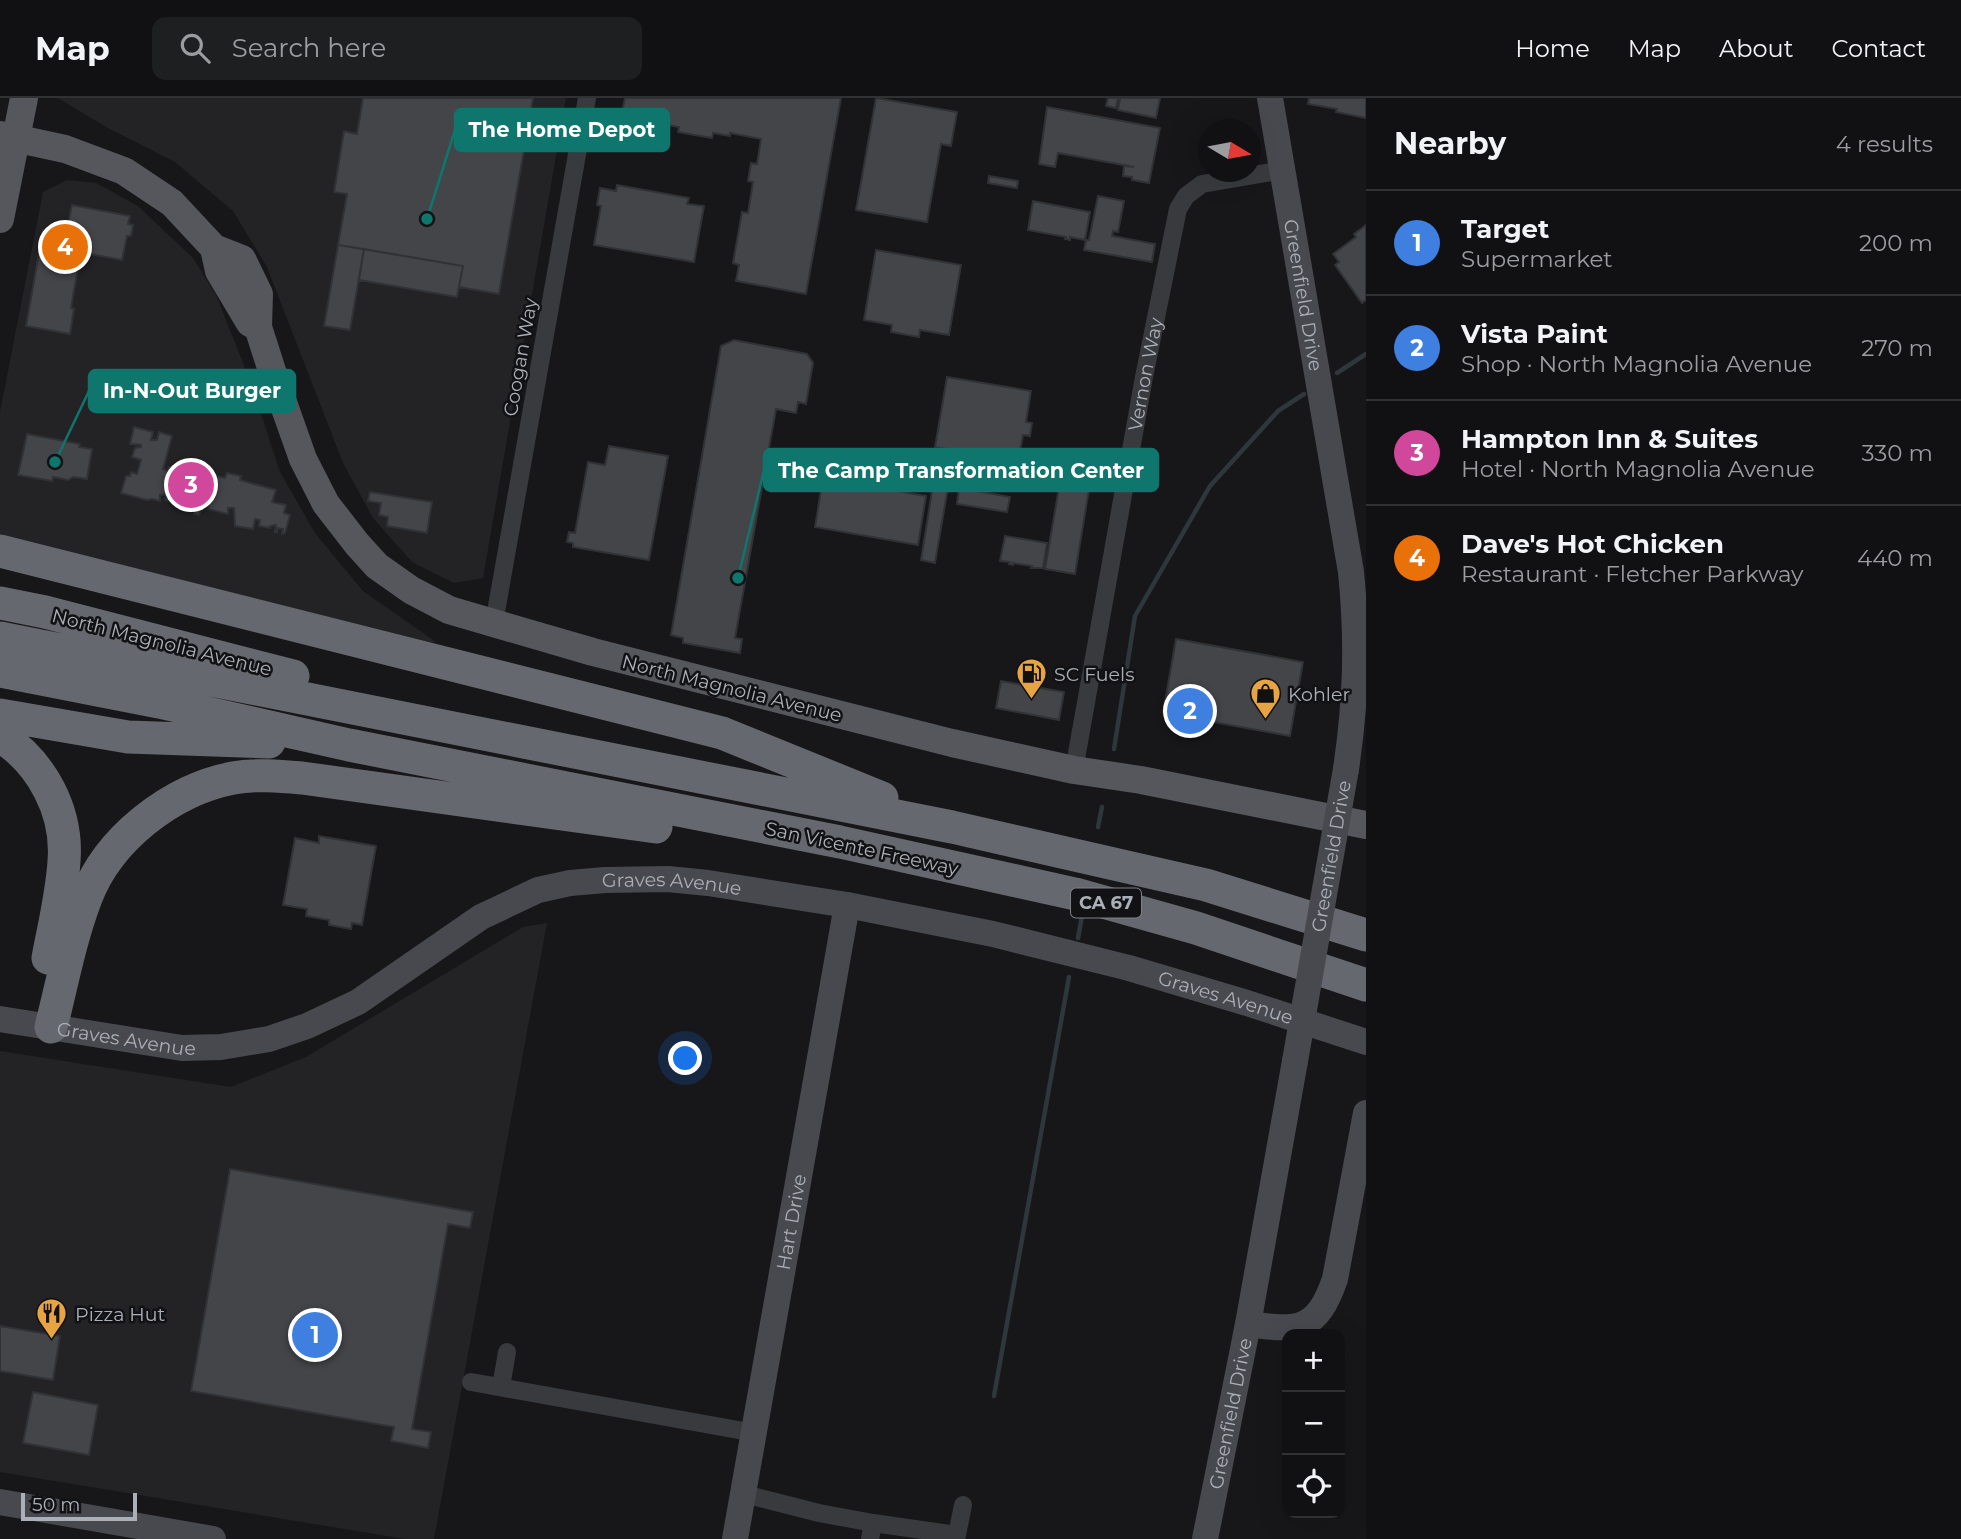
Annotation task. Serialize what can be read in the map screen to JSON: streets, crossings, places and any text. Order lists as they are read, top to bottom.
{
  "streets": {
    "highway": ["North Magnolia Avenue", "San Vicente Freeway", "CA 67"],
    "main road": ["Greenfield Drive", "Graves Avenue", "Hart Drive"],
    "street": ["Coogan Way", "Vernon Way"]
  },
  "crossings": [
    ["Greenfield Drive", "Vernon Way"],
    ["Coogan Way", "North Magnolia Avenue"],
    ["Vernon Way", "North Magnolia Avenue"],
    ["North Magnolia Avenue", "San Vicente Freeway"],
    ["Graves Avenue", "Hart Drive"]
  ],
  "places": {
    "other": ["The Home Depot", "In-N-Out Burger", "The Camp Transformation Center"],
    "fuel station": ["SC Fuels"],
    "shop": ["Kohler"],
    "restaurant": ["Pizza Hut"]
  },
  "scale_bar": "50 m",
  "north": "right",
  "page": {
    "header": "Map",
    "search": "Search here",
    "nav": [
      "Home",
      "Map",
      "About",
      "Contact"
    ],
    "heading": ["Nearby", "4 results"],
    "list": [
      {
        "mark": "1",
        "name": "Target",
        "note": "Supermarket",
        "value": "200 m"
      },
      {
        "mark": "2",
        "name": "Vista Paint",
        "note": "Shop · North Magnolia Avenue",
        "value": "270 m"
      },
      {
        "mark": "3",
        "name": "Hampton Inn & Suites",
        "note": "Hotel · North Magnolia Avenue",
        "value": "330 m"
      },
      {
        "mark": "4",
        "name": "Dave's Hot Chicken",
        "note": "Restaurant · Fletcher Parkway",
        "value": "440 m"
      }
    ],
    "pins": [
      "4",
      "3",
      "2",
      "1"
    ],
    "map_buttons": ["+", "−"],
    "scale": "50 m"
  }
}
